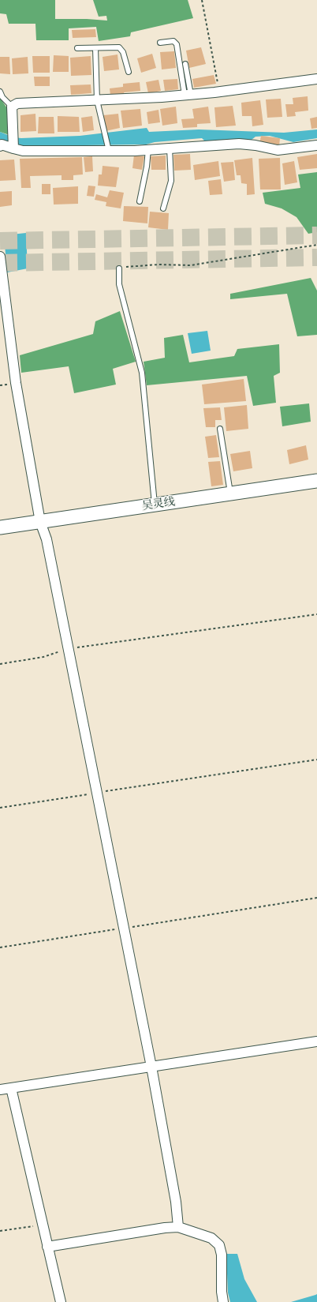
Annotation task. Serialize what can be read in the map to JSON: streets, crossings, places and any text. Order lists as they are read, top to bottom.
{
  "streets": {
    "street": ["吴灵线"]
  }
}
